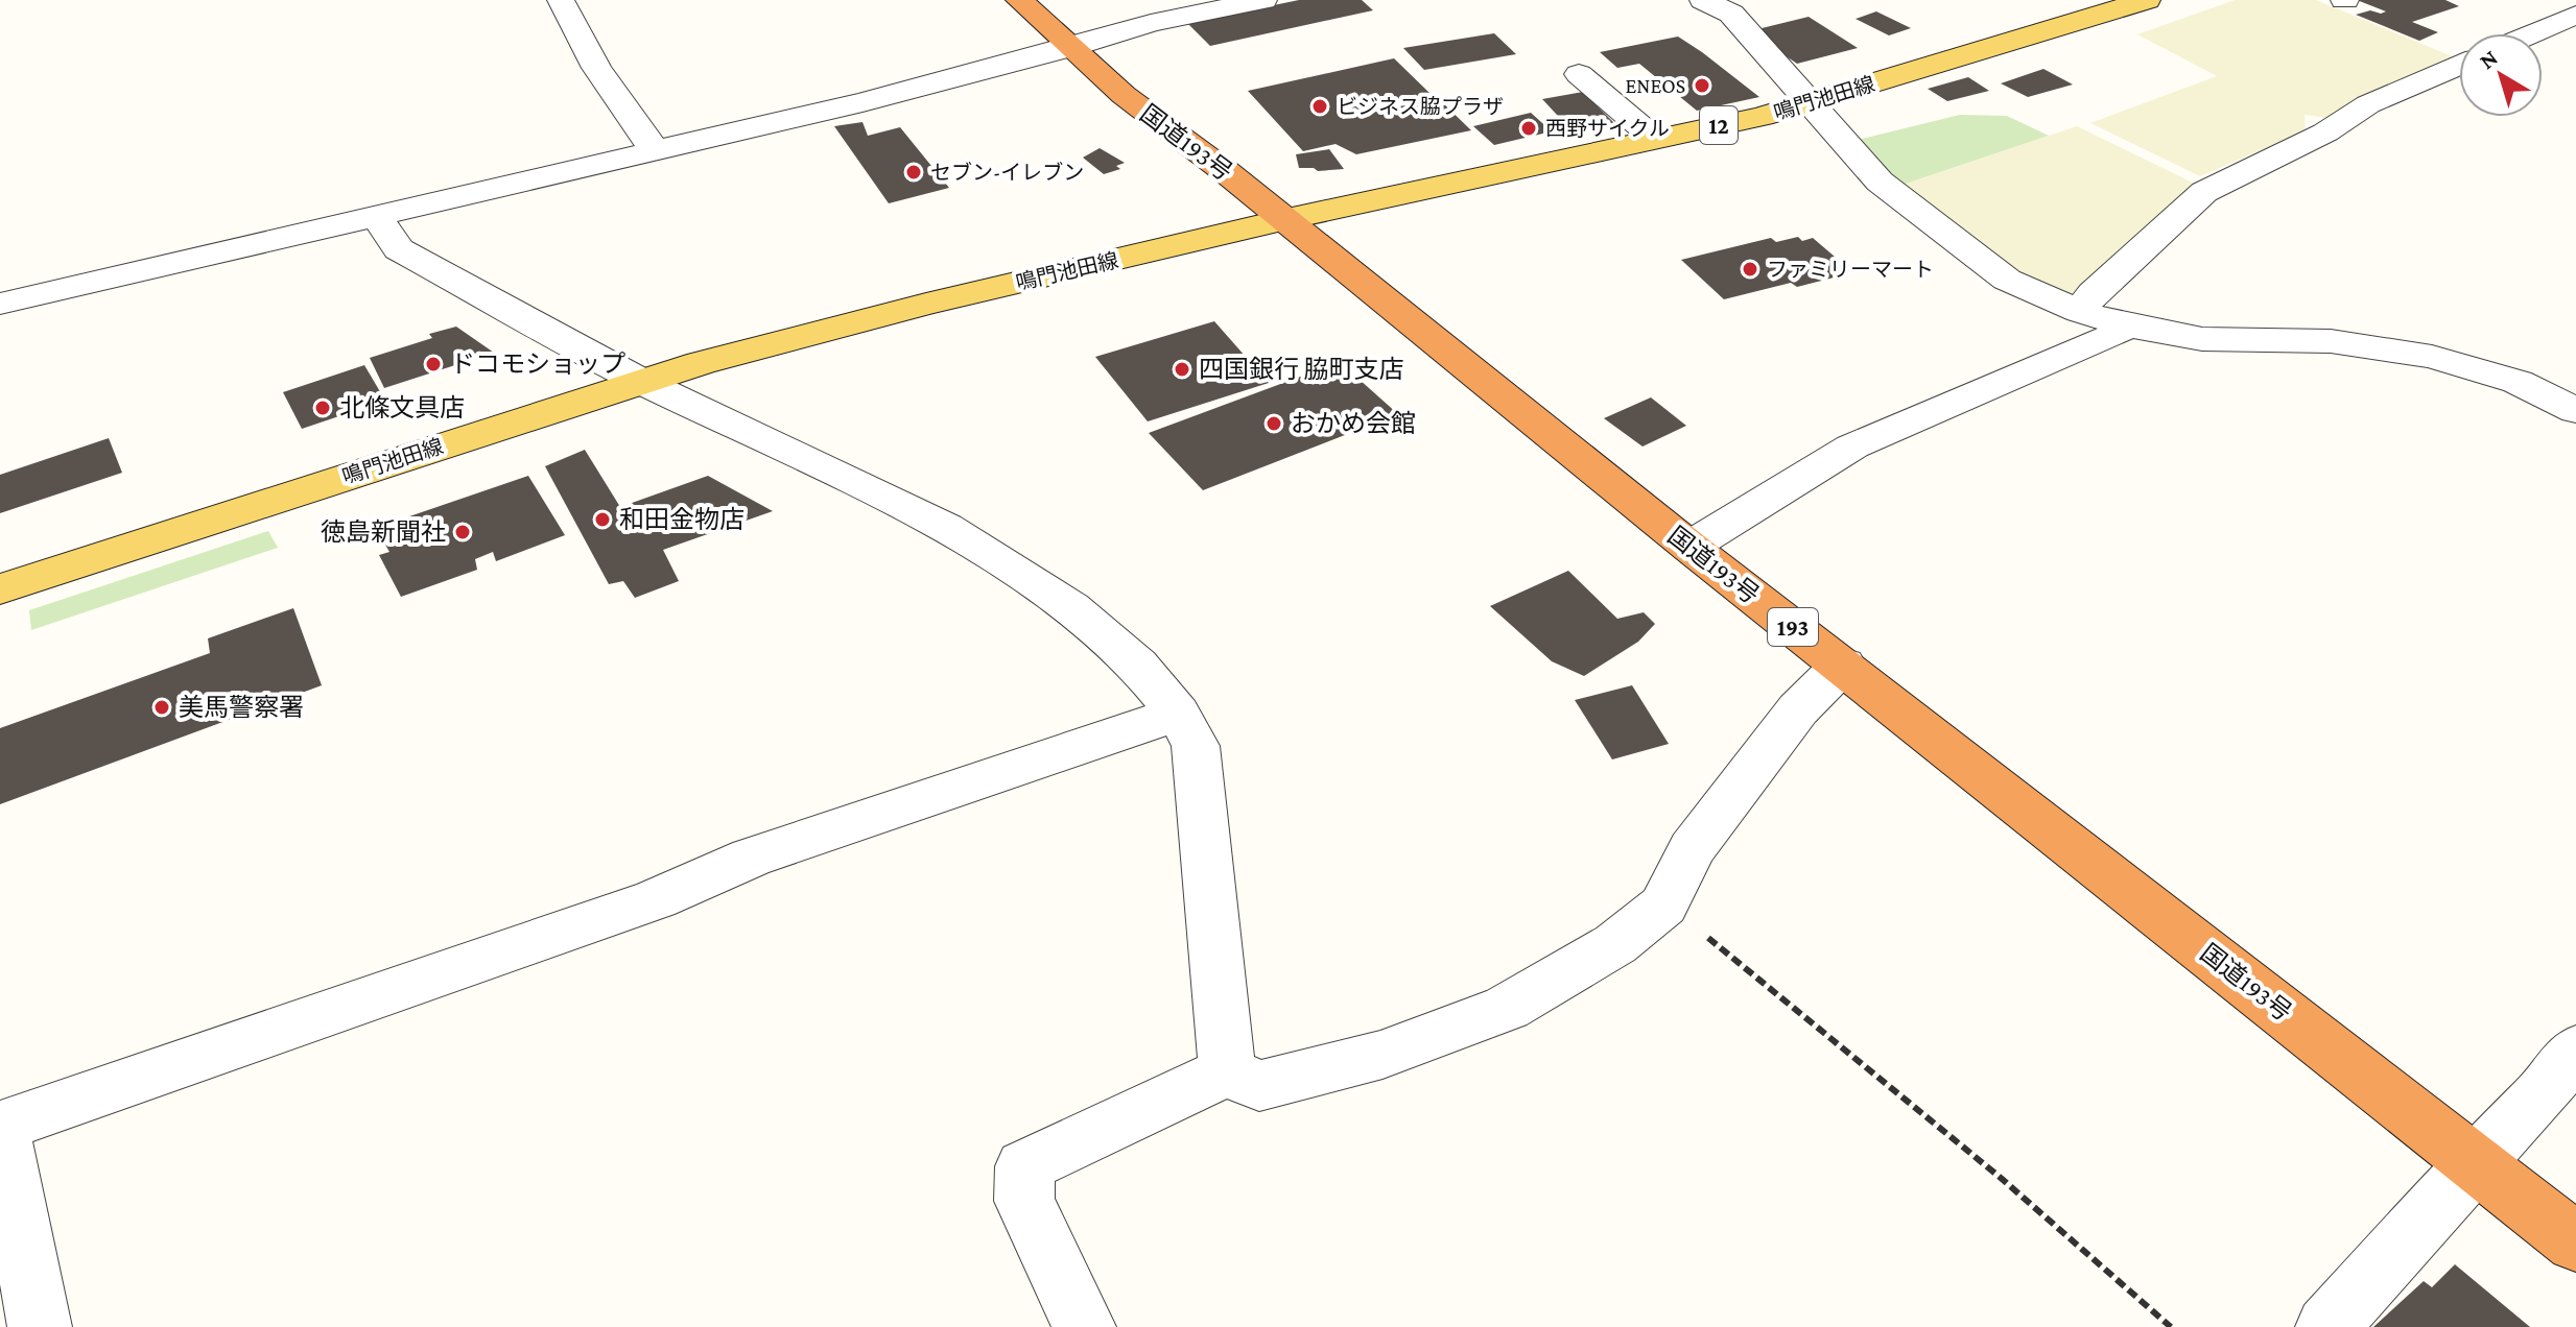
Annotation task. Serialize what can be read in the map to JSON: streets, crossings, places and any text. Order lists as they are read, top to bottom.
{
  "streets": {
    "highway": ["国道193号", "193"],
    "main road": ["鳴門池田線", "12"]
  },
  "crossings": [
    ["鳴門池田線", "国道193号"]
  ],
  "places": [
    "ENEOS",
    "ビジネス脇プラザ",
    "西野サイクル",
    "セブン-イレブン",
    "ファミリーマート",
    "ドコモショップ",
    "四国銀行 脇町支店",
    "北條文具店",
    "おかめ会館",
    "和田金物店",
    "徳島新聞社",
    "美馬警察署"
  ],
  "north": "top left"
}
